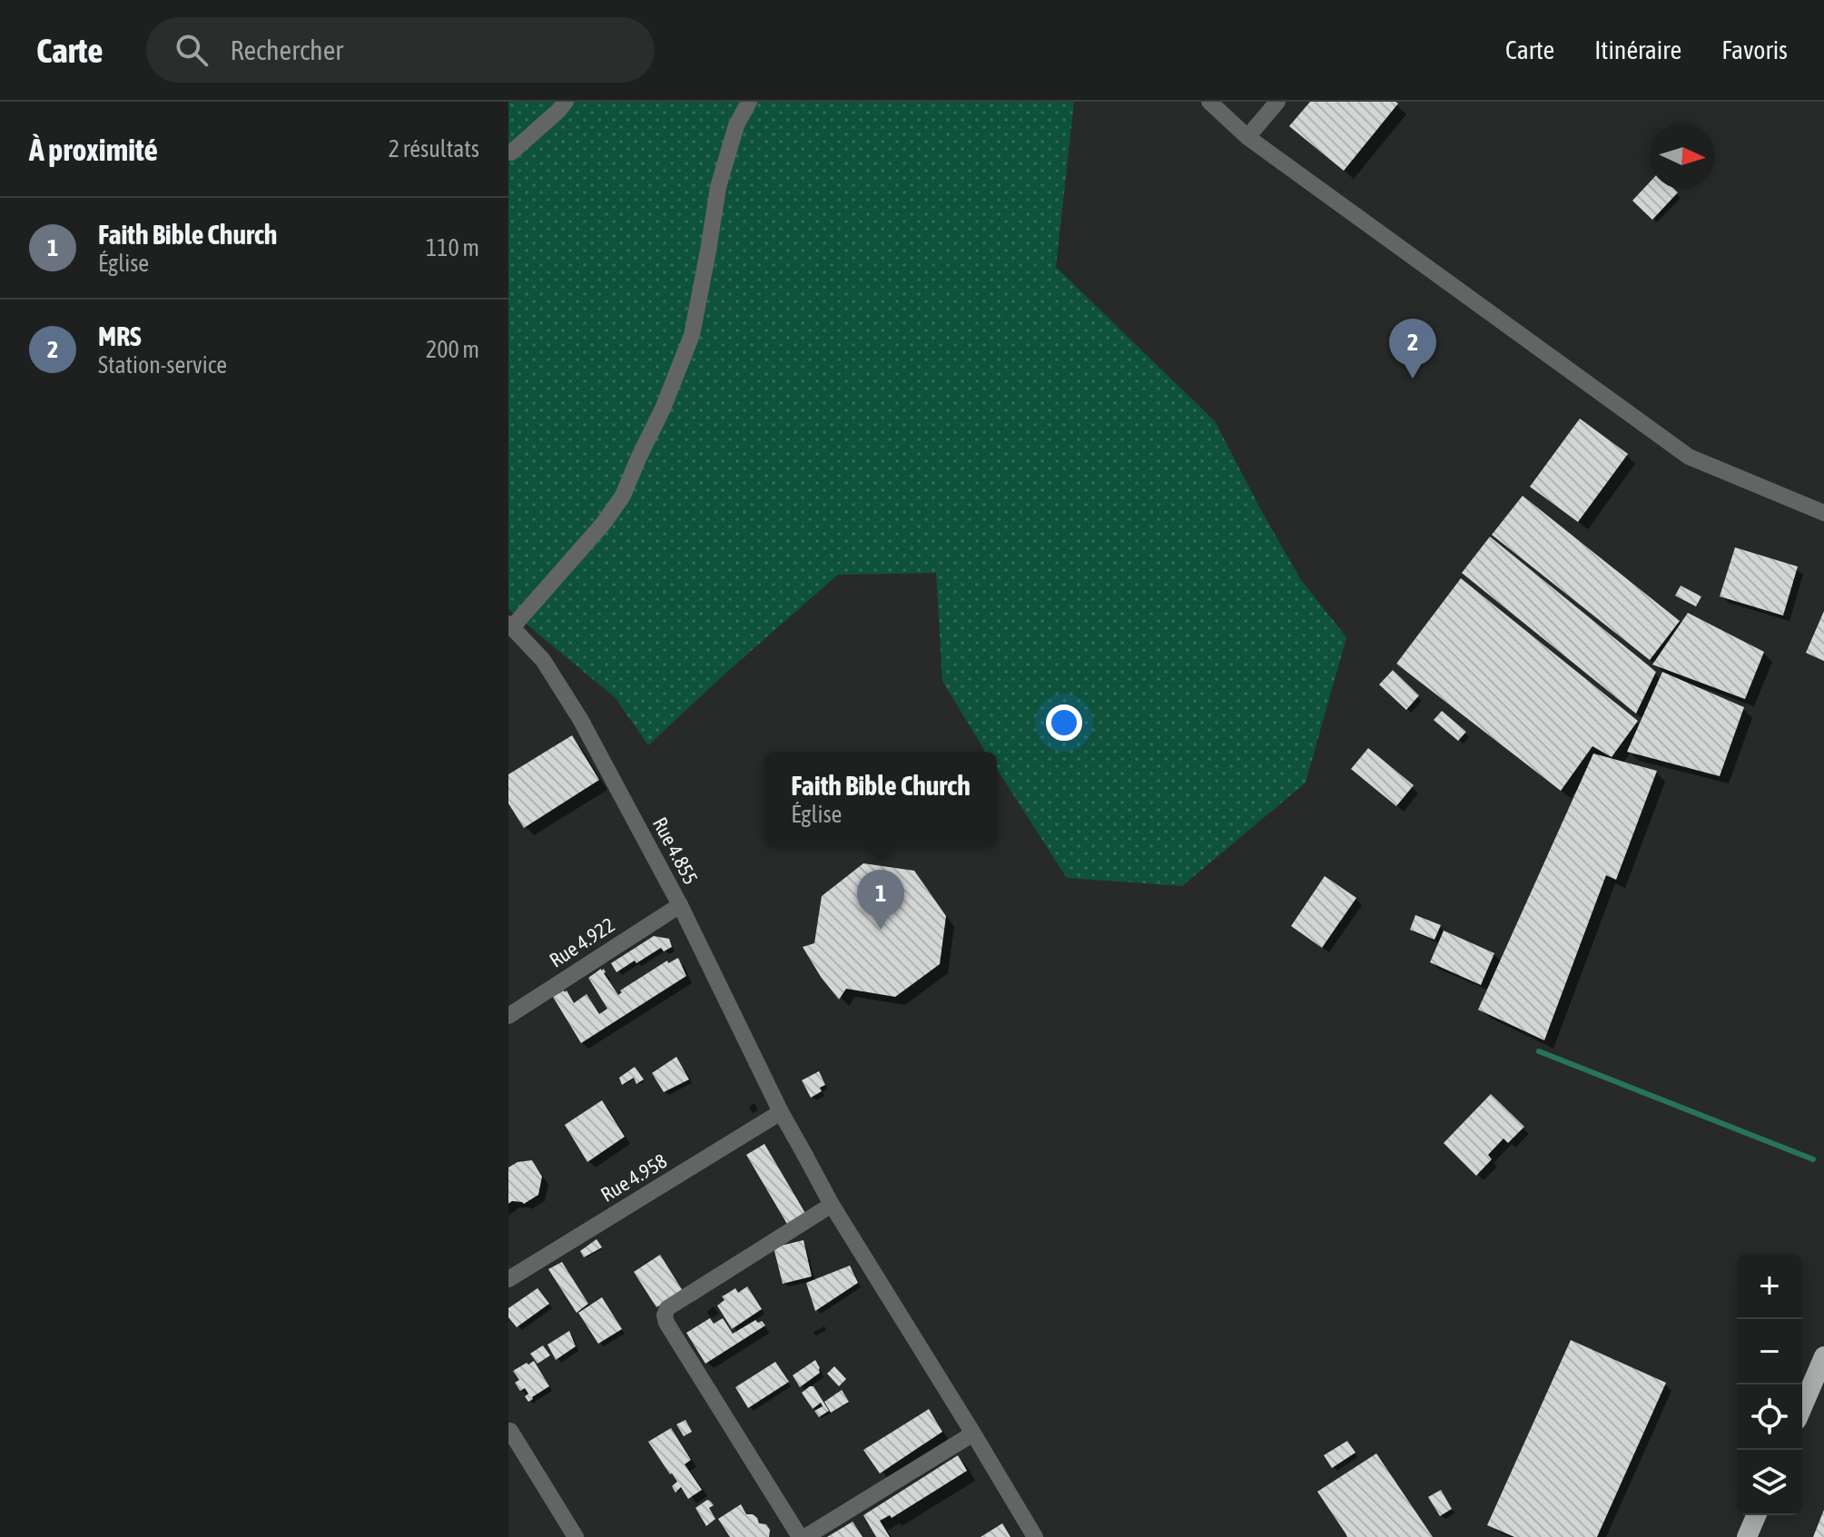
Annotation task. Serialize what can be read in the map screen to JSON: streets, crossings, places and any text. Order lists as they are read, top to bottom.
{
  "streets": {
    "street": ["Rue 4.855", "Rue 4.922", "Rue 4.958"]
  },
  "crossings": [
    ["Rue 4.855", "Rue 4.922"],
    ["Rue 4.855", "Rue 4.958"]
  ],
  "north": "right",
  "page": {
    "header": "Carte",
    "search": "Rechercher",
    "nav": ["Carte", "Itinéraire", "Favoris"],
    "heading": ["À proximité", "2 résultats"],
    "list": [
      {
        "mark": "1",
        "name": "Faith Bible Church",
        "note": "Église",
        "value": "110 m"
      },
      {
        "mark": "2",
        "name": "MRS",
        "note": "Station-service",
        "value": "200 m"
      }
    ],
    "pins": ["2", "1"],
    "popup": ["Faith Bible Church", "Église"],
    "map_buttons": ["+", "−"]
  }
}
